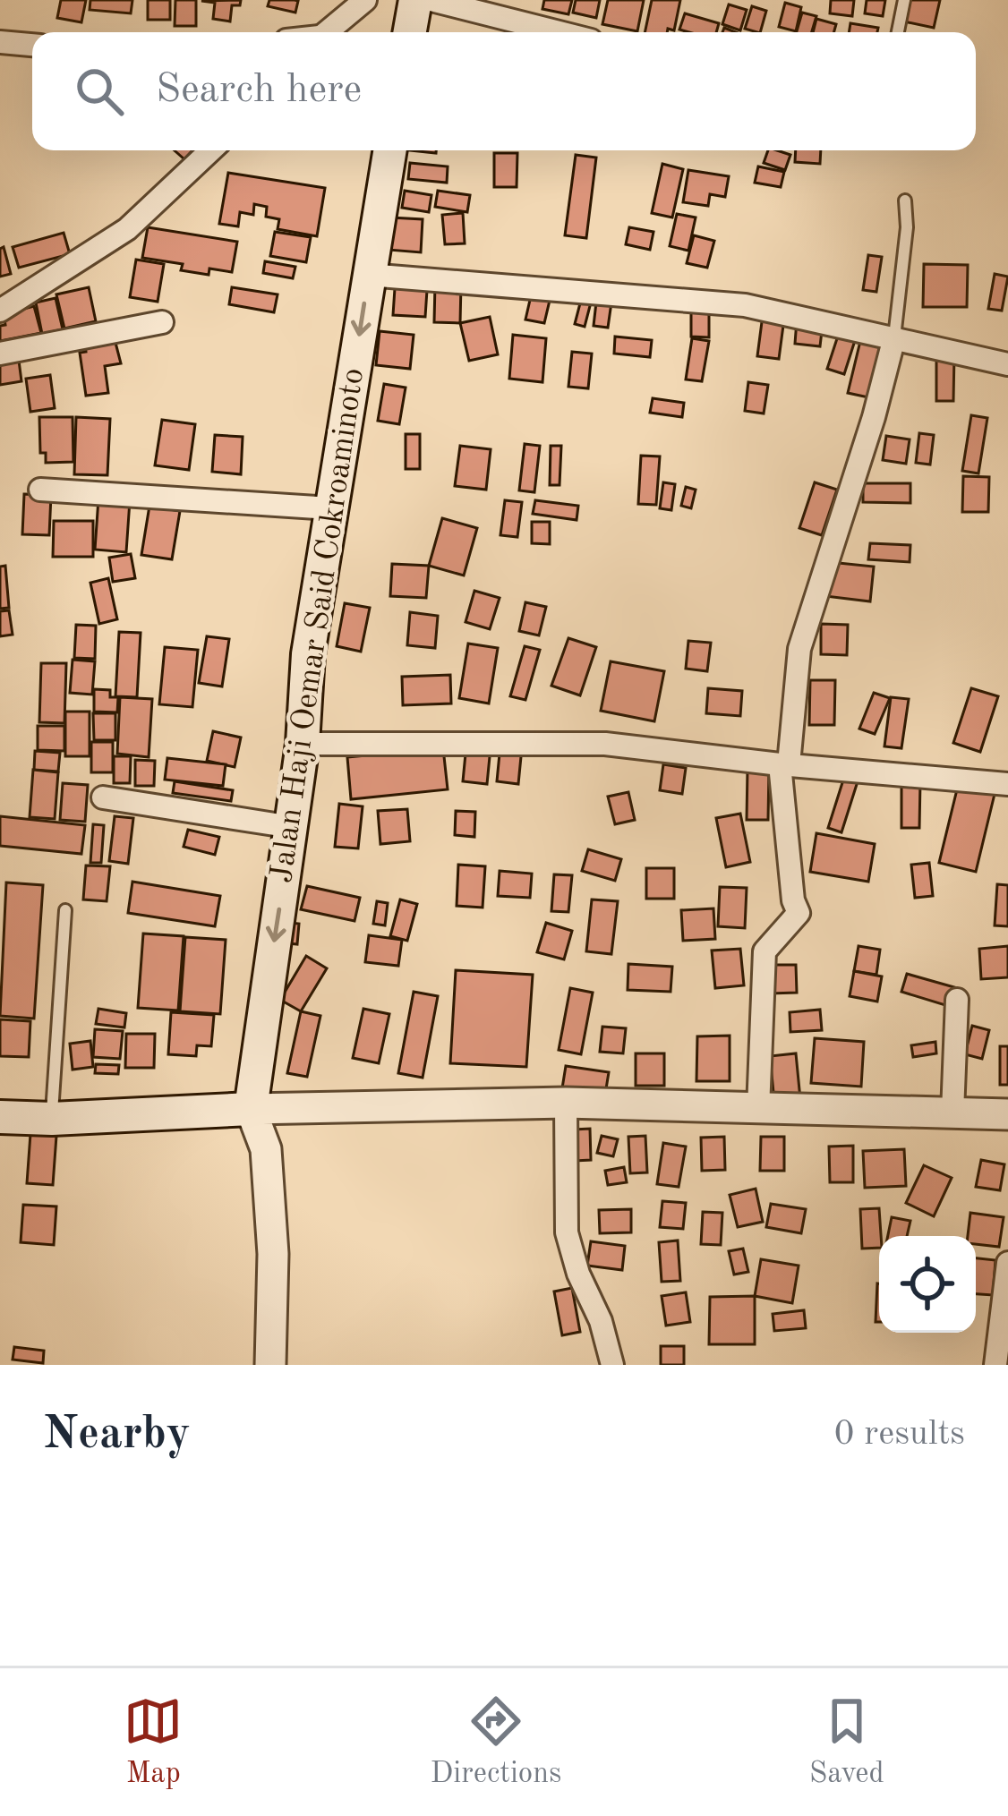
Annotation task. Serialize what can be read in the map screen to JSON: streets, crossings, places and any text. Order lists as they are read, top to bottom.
{
  "streets": {
    "main road": ["Jalan Haji Oemar Said Cokroaminoto"]
  },
  "one_way": ["Jalan Haji Oemar Said Cokroaminoto"],
  "page": {
    "search": "Search here",
    "heading": ["Nearby", "0 results"],
    "nav": ["Map", "Directions", "Saved"]
  }
}
